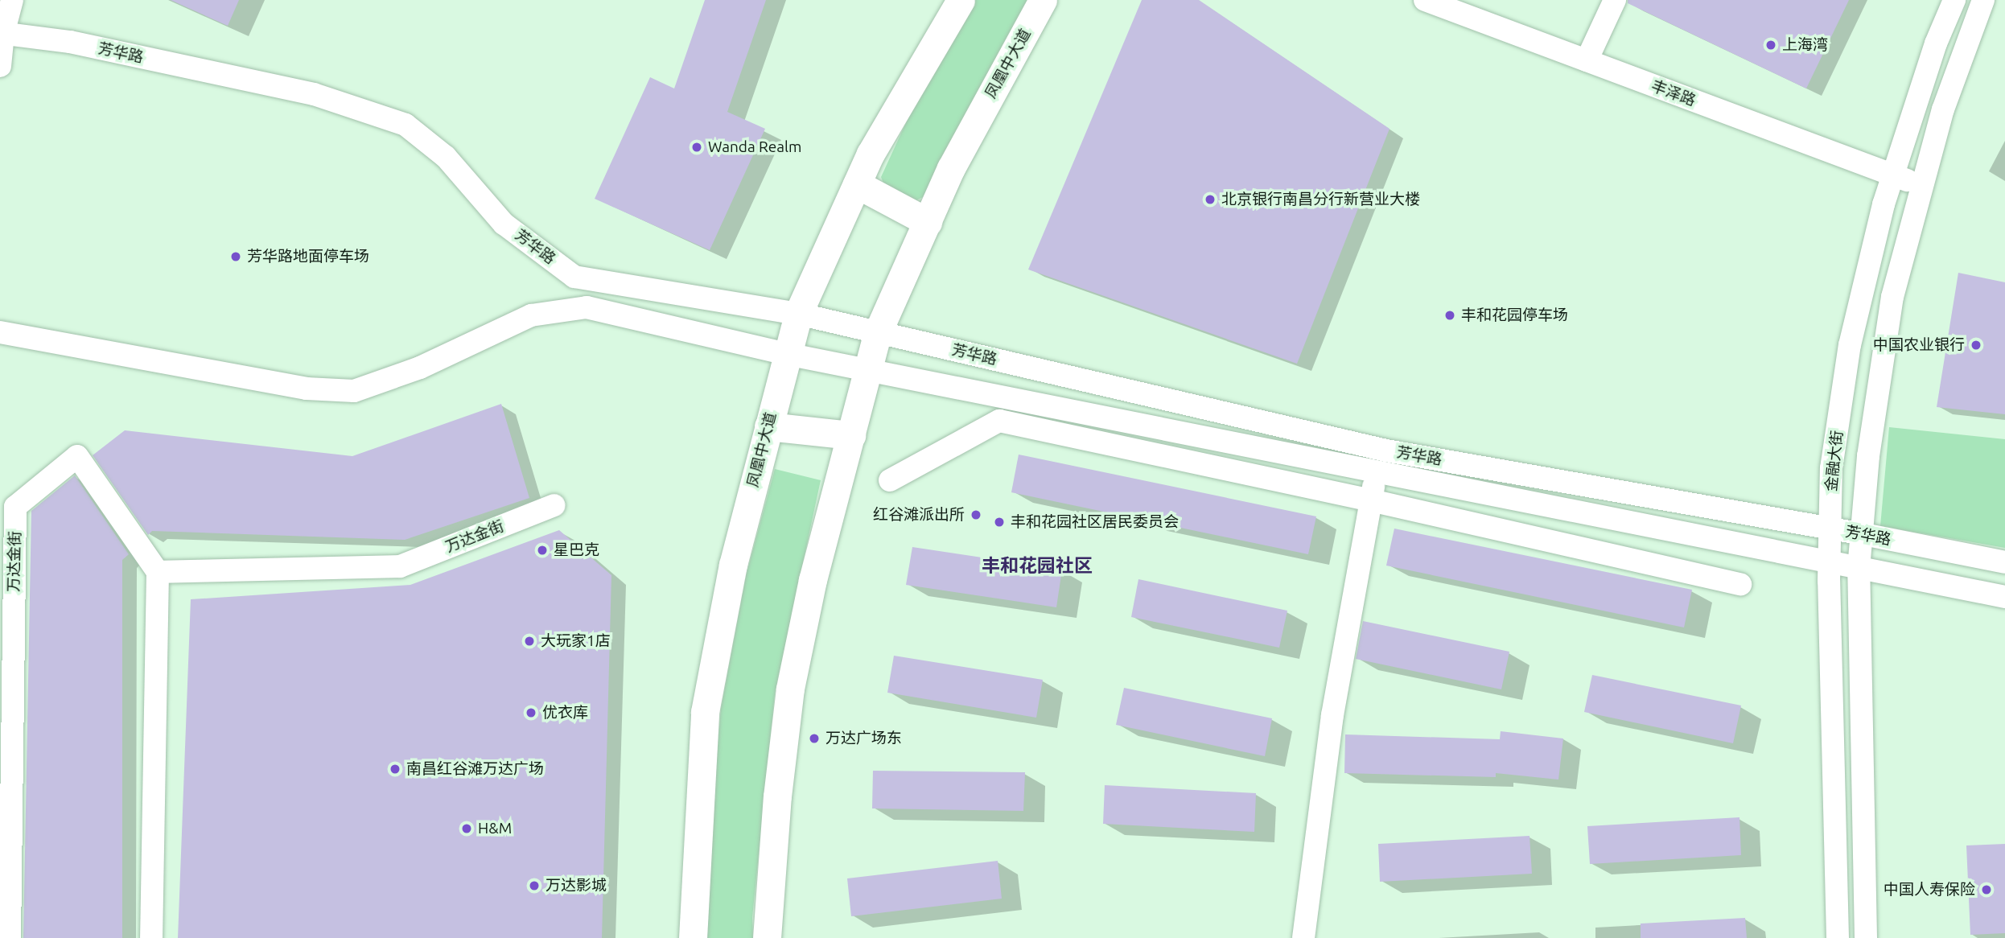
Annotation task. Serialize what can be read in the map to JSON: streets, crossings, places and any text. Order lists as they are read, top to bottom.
{
  "streets": {
    "main road": ["凤凰中大道"],
    "street": [
      "芳华路",
      "丰泽路",
      "金融大街",
      "万达金街"
    ]
  },
  "crossings": [
    ["芳华路", "凤凰中大道"],
    ["芳华路", "金融大街"],
    ["丰泽路", "金融大街"]
  ],
  "districts": ["丰和花园社区"],
  "places": [
    "上海湾",
    "Wanda Realm",
    "北京银行南昌分行新营业大楼",
    "芳华路地面停车场",
    "丰和花园停车场",
    "中国农业银行",
    "红谷滩派出所",
    "丰和花园社区居民委员会",
    "星巴克",
    "大玩家1店",
    "优衣库",
    "万达广场东",
    "南昌红谷滩万达广场",
    "H&M",
    "万达影城",
    "中国人寿保险"
  ]
}
